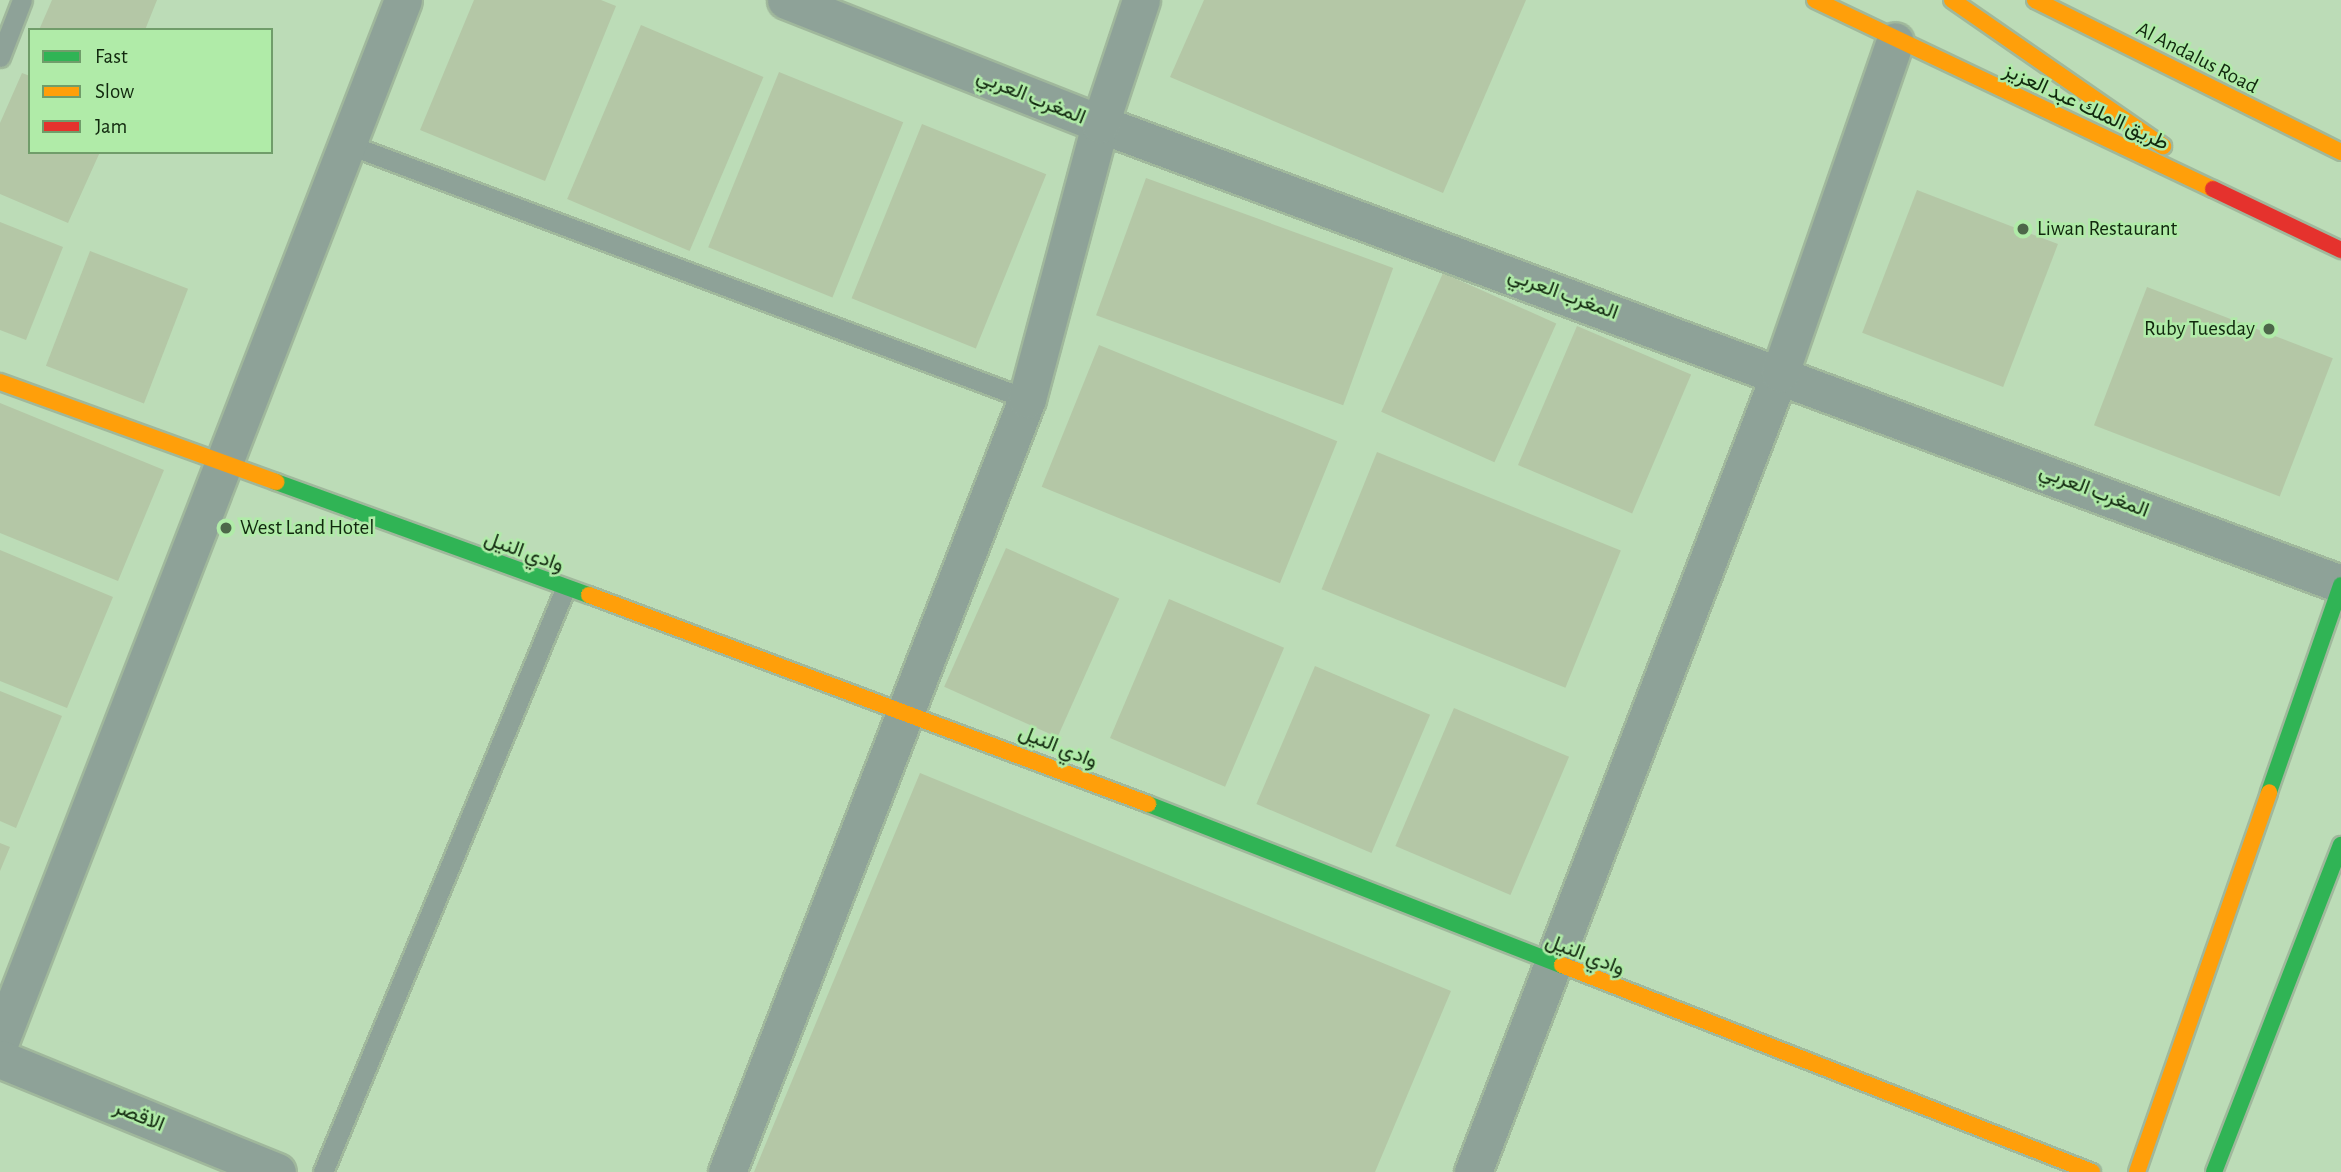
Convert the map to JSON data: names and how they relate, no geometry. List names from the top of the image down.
{
  "streets": {
    "street": [
      "Al Andalus Road",
      "المغرب العربي",
      "طريق الملك عبد العزيز",
      "وادي النيل",
      "الاقصر"
    ]
  },
  "places": ["Liwan Restaurant", "Ruby Tuesday", "West Land Hotel"],
  "legend": ["Fast", "Slow", "Jam"]
}
